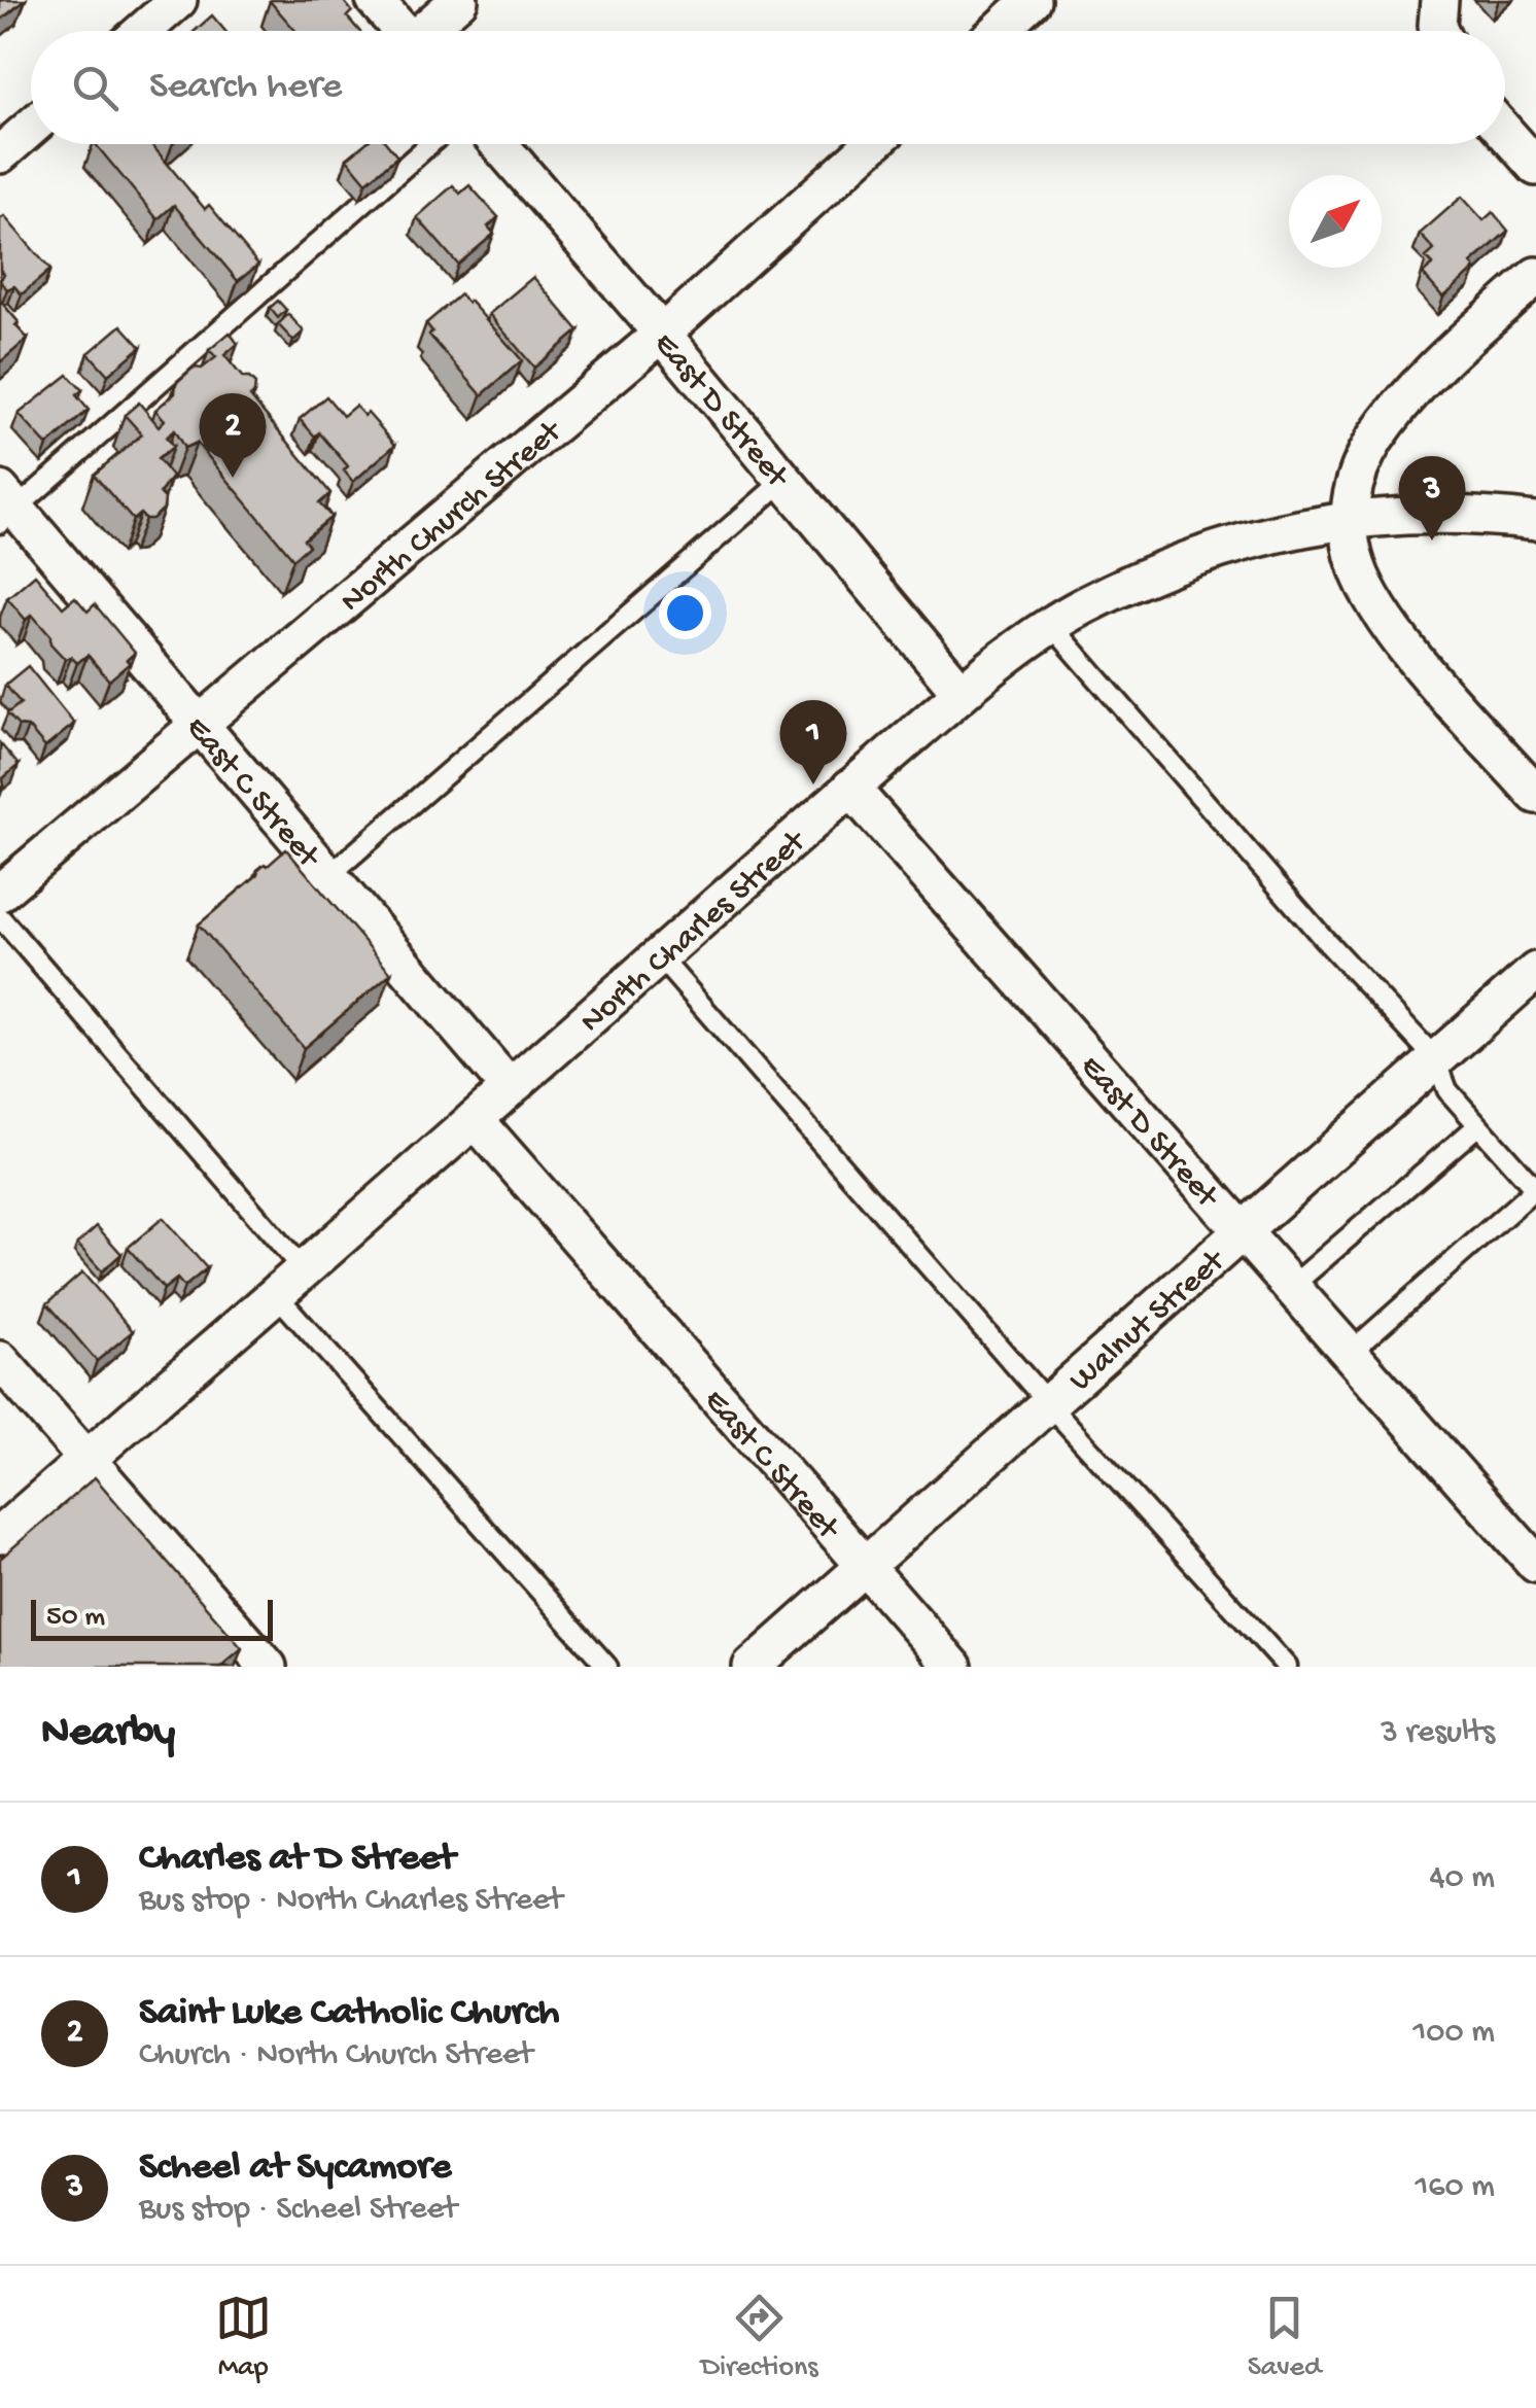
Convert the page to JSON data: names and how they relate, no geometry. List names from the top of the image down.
{
  "streets": {
    "street": [
      "East D Street",
      "North Church Street",
      "East C Street",
      "North Charles Street",
      "Walnut Street"
    ]
  },
  "crossings": [
    ["East D Street", "North Church Street"],
    ["East D Street", "North Charles Street"],
    ["East D Street", "Walnut Street"],
    ["North Church Street", "East C Street"],
    ["East C Street", "North Charles Street"],
    ["East C Street", "Walnut Street"]
  ],
  "scale_bar": "50 m",
  "north": "top right",
  "page": {
    "search": "Search here",
    "pins": ["2", "3", "1"],
    "scale": "50 m",
    "heading": ["Nearby", "3 results"],
    "list": [
      {
        "mark": "1",
        "name": "Charles at D Street",
        "note": "Bus stop · North Charles Street",
        "value": "40 m"
      },
      {
        "mark": "2",
        "name": "Saint Luke Catholic Church",
        "note": "Church · North Church Street",
        "value": "100 m"
      },
      {
        "mark": "3",
        "name": "Scheel at Sycamore",
        "note": "Bus stop · Scheel Street",
        "value": "160 m"
      }
    ],
    "nav": ["Map", "Directions", "Saved"]
  }
}
